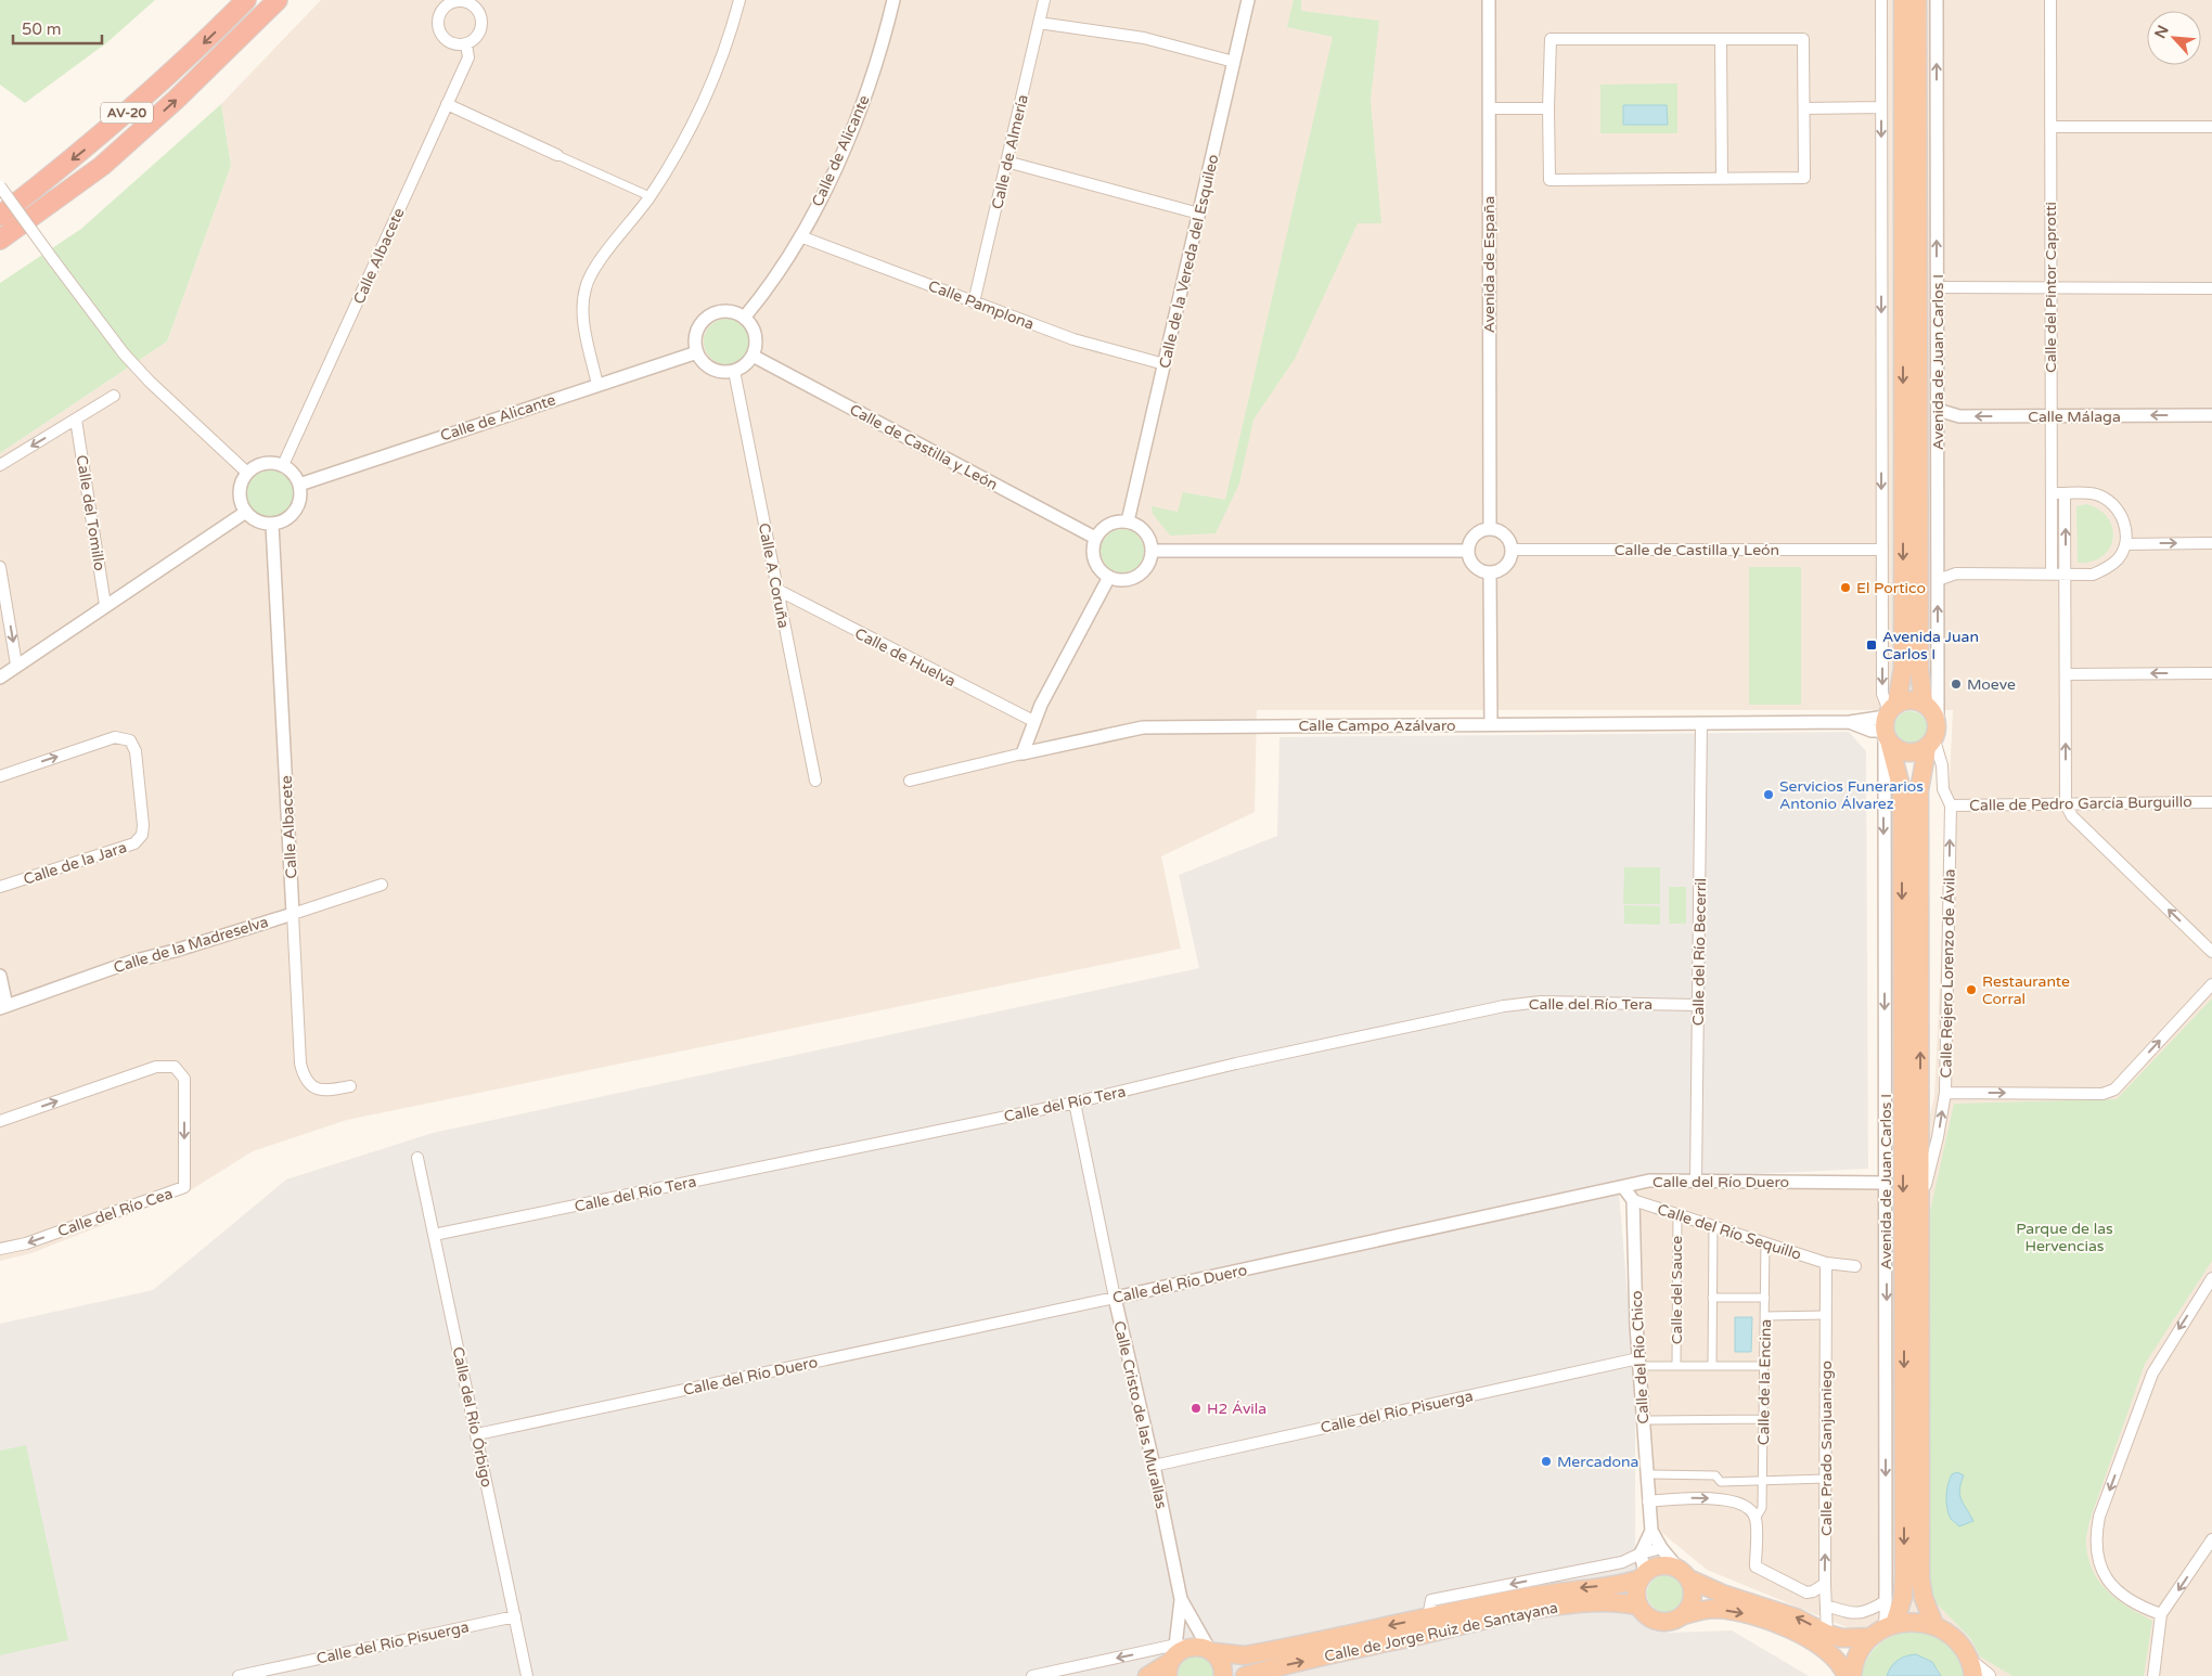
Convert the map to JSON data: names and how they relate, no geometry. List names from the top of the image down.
{
  "streets": {
    "highway": ["AV-20", "Avenida de Juan Carlos I", "Calle de Jorge Ruiz de Santayana"],
    "street": [
      "Calle de Alicante",
      "Calle de Almería",
      "Calle Albacete",
      "Calle de la Vereda del Esquileo",
      "Avenida de España",
      "Calle del Pintor Caprotti",
      "Calle Pamplona",
      "Calle Málaga",
      "Calle de Castilla y León",
      "Calle del Tomillo",
      "Calle A Coruña",
      "Calle de Huelva",
      "Calle Campo Azálvaro",
      "Calle de Pedro García Burguillo",
      "Calle de la Jara",
      "Calle de la Madreselva",
      "Calle del Río Becerril",
      "Calle Rejero Lorenzo de Ávila",
      "Calle del Río Tera",
      "Calle del Río Duero",
      "Calle del Río Cea",
      "Calle del Río Sequillo",
      "Calle del Sauce",
      "Calle del Río Chico",
      "Calle de la Encina",
      "Calle del Río Pisuerga",
      "Calle Cristo de las Murallas",
      "Calle del Río Órbigo",
      "Calle Prado Sanjuaniego"
    ]
  },
  "crossings": [
    ["Calle de Alicante", "Calle Albacete"],
    ["Calle de Alicante", "Calle Pamplona"],
    ["Calle de Alicante", "Calle de Castilla y León"],
    ["Calle de Alicante", "Calle A Coruña"],
    ["Calle de Almería", "Calle Pamplona"],
    ["Calle Albacete", "Calle de la Madreselva"],
    ["Calle de la Vereda del Esquileo", "Calle Pamplona"],
    ["Calle de la Vereda del Esquileo", "Calle de Castilla y León"],
    ["Avenida de España", "Calle de Castilla y León"],
    ["Calle del Pintor Caprotti", "Calle Málaga"],
    ["Avenida de Juan Carlos I", "Calle Málaga"],
    ["Avenida de Juan Carlos I", "Calle de Castilla y León"],
    ["Avenida de Juan Carlos I", "Calle Campo Azálvaro"],
    ["Avenida de Juan Carlos I", "Calle Rejero Lorenzo de Ávila"],
    ["Avenida de Juan Carlos I", "Calle del Río Duero"],
    ["Avenida de Juan Carlos I", "Calle de Jorge Ruiz de Santayana"],
    ["Calle de Castilla y León", "Calle A Coruña"],
    ["Calle A Coruña", "Calle de Huelva"],
    ["Calle Campo Azálvaro", "Calle del Río Becerril"],
    ["Calle Campo Azálvaro", "Calle Rejero Lorenzo de Ávila"],
    ["Calle de Pedro García Burguillo", "Calle Rejero Lorenzo de Ávila"],
    ["Calle del Río Becerril", "Calle del Río Tera"],
    ["Calle del Río Becerril", "Calle del Río Duero"],
    ["Calle del Río Tera", "Calle Cristo de las Murallas"],
    ["Calle del Río Tera", "Calle del Río Órbigo"],
    ["Calle del Río Duero", "Calle Cristo de las Murallas"],
    ["Calle del Río Duero", "Calle del Río Órbigo"],
    ["Calle del Río Sequillo", "Calle del Sauce"],
    ["Calle del Río Sequillo", "Calle del Río Chico"],
    ["Calle del Río Sequillo", "Calle de la Encina"],
    ["Calle del Río Sequillo", "Calle Prado Sanjuaniego"],
    ["Calle del Río Chico", "Calle del Río Pisuerga"],
    ["Calle del Río Chico", "Calle de Jorge Ruiz de Santayana"],
    ["Calle del Río Pisuerga", "Calle Cristo de las Murallas"],
    ["Calle del Río Pisuerga", "Calle del Río Órbigo"],
    ["Calle Cristo de las Murallas", "Calle de Jorge Ruiz de Santayana"],
    ["Calle Prado Sanjuaniego", "Calle de Jorge Ruiz de Santayana"]
  ],
  "one_way": ["Calle Málaga", "Calle Rejero Lorenzo de Ávila"],
  "parks": ["Parque de las Hervencias"],
  "places": {
    "other": [
      "El Portico",
      "Moeve",
      "Servicios Funerarios Antonio Álvarez",
      "Restaurante Corral",
      "H2 Ávila",
      "Mercadona"
    ],
    "transit": ["Avenida Juan Carlos I"]
  },
  "scale_bar": "50 m",
  "north": "top left"
}
